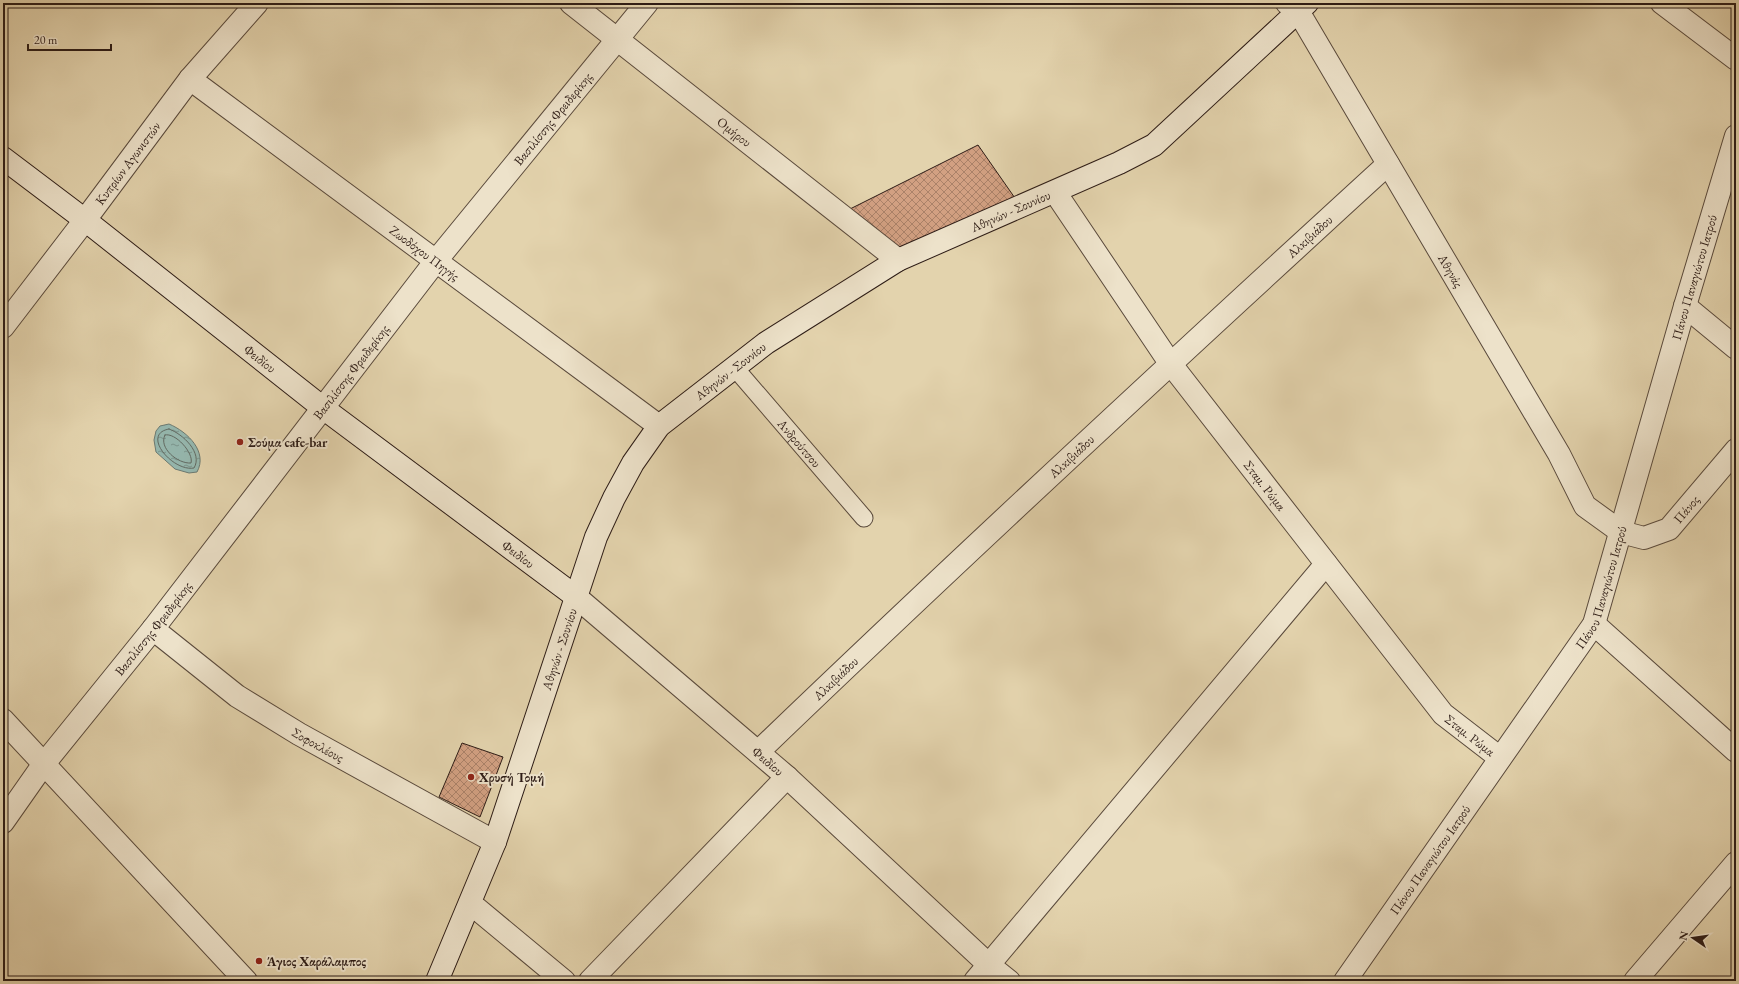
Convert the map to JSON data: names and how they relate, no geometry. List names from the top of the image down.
{
  "streets": {
    "street": [
      "Βασιλίσσης Φρειδερίκης",
      "Ομήρου",
      "Κυπρίων Αγωνιστών",
      "Αθηνών - Σουνίου",
      "Αλκιβιάδου",
      "Ζωοδόχου Πηγής",
      "Αθηνάς",
      "Πάνου Παναγιώτου Ιατρού",
      "Φειδίου",
      "Σταμ. Ρώμα",
      "Πάνος",
      "Σοφοκλέους"
    ],
    "lane": ["Ανδρούτσου"]
  },
  "crossings": [
    ["Βασιλίσσης Φρειδερίκης", "Ομήρου"],
    ["Βασιλίσσης Φρειδερίκης", "Ζωοδόχου Πηγής"],
    ["Βασιλίσσης Φρειδερίκης", "Φειδίου"],
    ["Βασιλίσσης Φρειδερίκης", "Σοφοκλέους"],
    ["Ομήρου", "Αθηνών - Σουνίου"],
    ["Κυπρίων Αγωνιστών", "Ζωοδόχου Πηγής"],
    ["Κυπρίων Αγωνιστών", "Φειδίου"],
    ["Αθηνών - Σουνίου", "Ζωοδόχου Πηγής"],
    ["Αθηνών - Σουνίου", "Αθηνάς"],
    ["Αθηνών - Σουνίου", "Φειδίου"],
    ["Αθηνών - Σουνίου", "Ανδρούτσου"],
    ["Αθηνών - Σουνίου", "Σταμ. Ρώμα"],
    ["Αθηνών - Σουνίου", "Σοφοκλέους"],
    ["Αλκιβιάδου", "Αθηνάς"],
    ["Αλκιβιάδου", "Φειδίου"],
    ["Αλκιβιάδου", "Σταμ. Ρώμα"],
    ["Αθηνάς", "Πάνου Παναγιώτου Ιατρού"],
    ["Αθηνάς", "Πάνος"],
    ["Πάνου Παναγιώτου Ιατρού", "Σταμ. Ρώμα"],
    ["Πάνου Παναγιώτου Ιατρού", "Πάνος"]
  ],
  "places": ["Σούμα cafe-bar", "Χρυσή Τομή", "Άγιος Χαράλαμπος"],
  "scale_bar": "20 m",
  "north": "left"
}
